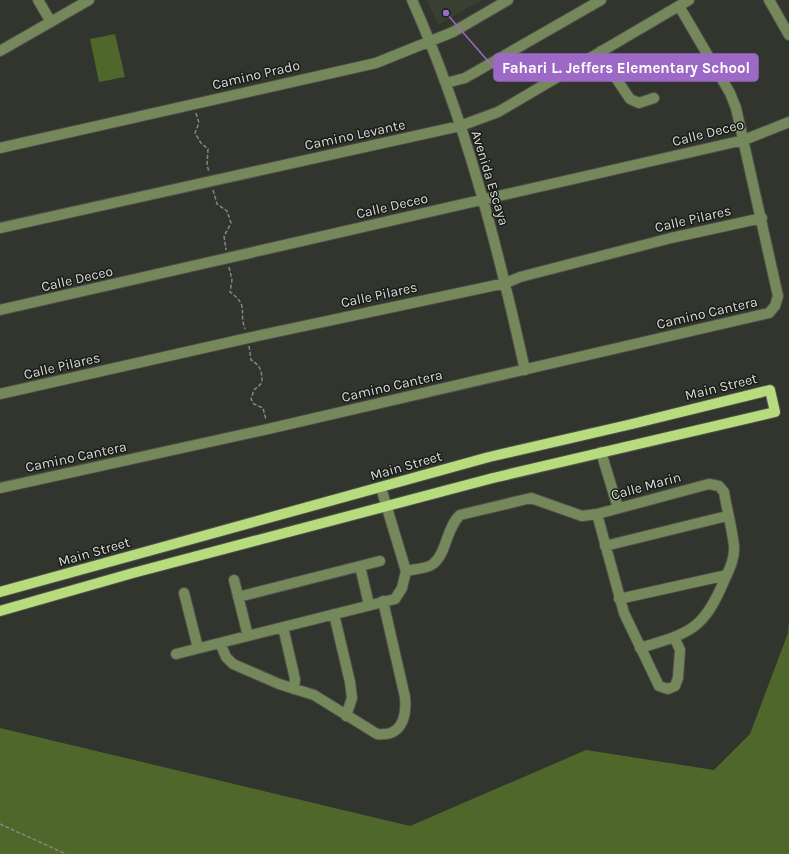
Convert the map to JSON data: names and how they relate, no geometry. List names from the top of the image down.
{
  "streets": {
    "main road": ["Main Street"],
    "street": [
      "Camino Prado",
      "Calle Deceo",
      "Camino Levante",
      "Avenida Escaya",
      "Calle Pilares",
      "Camino Cantera",
      "Calle Marin"
    ]
  },
  "crossings": [
    ["Camino Prado", "Avenida Escaya"],
    ["Calle Deceo", "Avenida Escaya"],
    ["Camino Levante", "Avenida Escaya"],
    ["Avenida Escaya", "Calle Pilares"],
    ["Avenida Escaya", "Camino Cantera"],
    ["Calle Pilares", "Camino Cantera"]
  ],
  "places": ["Fahari L. Jeffers Elementary School"]
}
